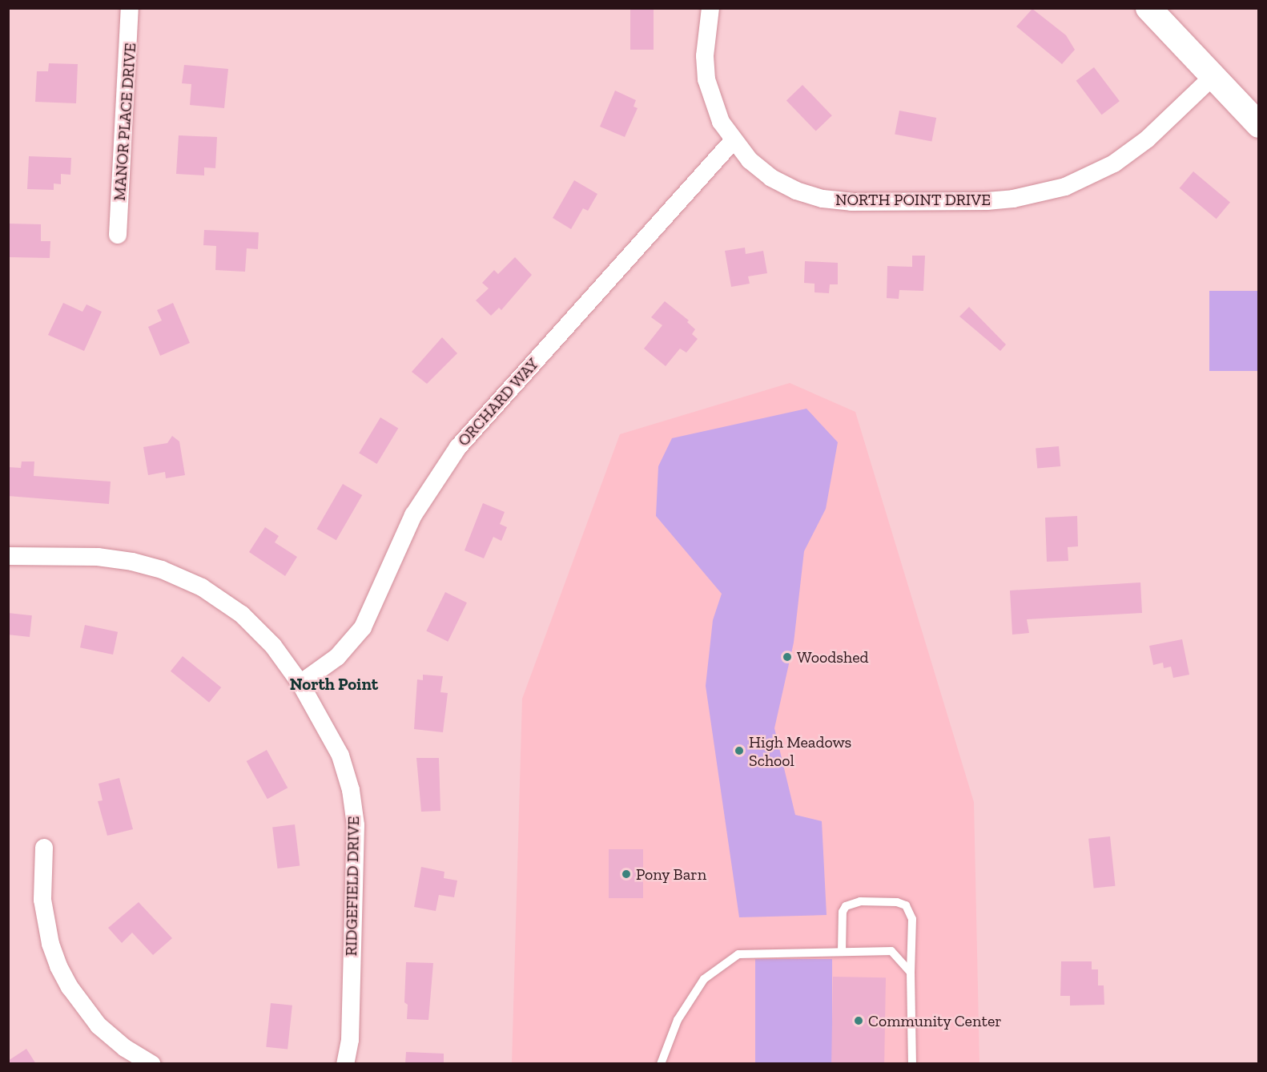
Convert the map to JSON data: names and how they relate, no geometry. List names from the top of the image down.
{
  "streets": {
    "street": [
      "MANOR PLACE DRIVE",
      "NORTH POINT DRIVE",
      "ORCHARD WAY",
      "RIDGEFIELD DRIVE"
    ]
  },
  "crossings": [
    ["NORTH POINT DRIVE", "ORCHARD WAY"],
    ["ORCHARD WAY", "RIDGEFIELD DRIVE"]
  ],
  "districts": ["North Point"],
  "places": [
    "Woodshed",
    "High Meadows School",
    "Pony Barn",
    "Community Center"
  ]
}
